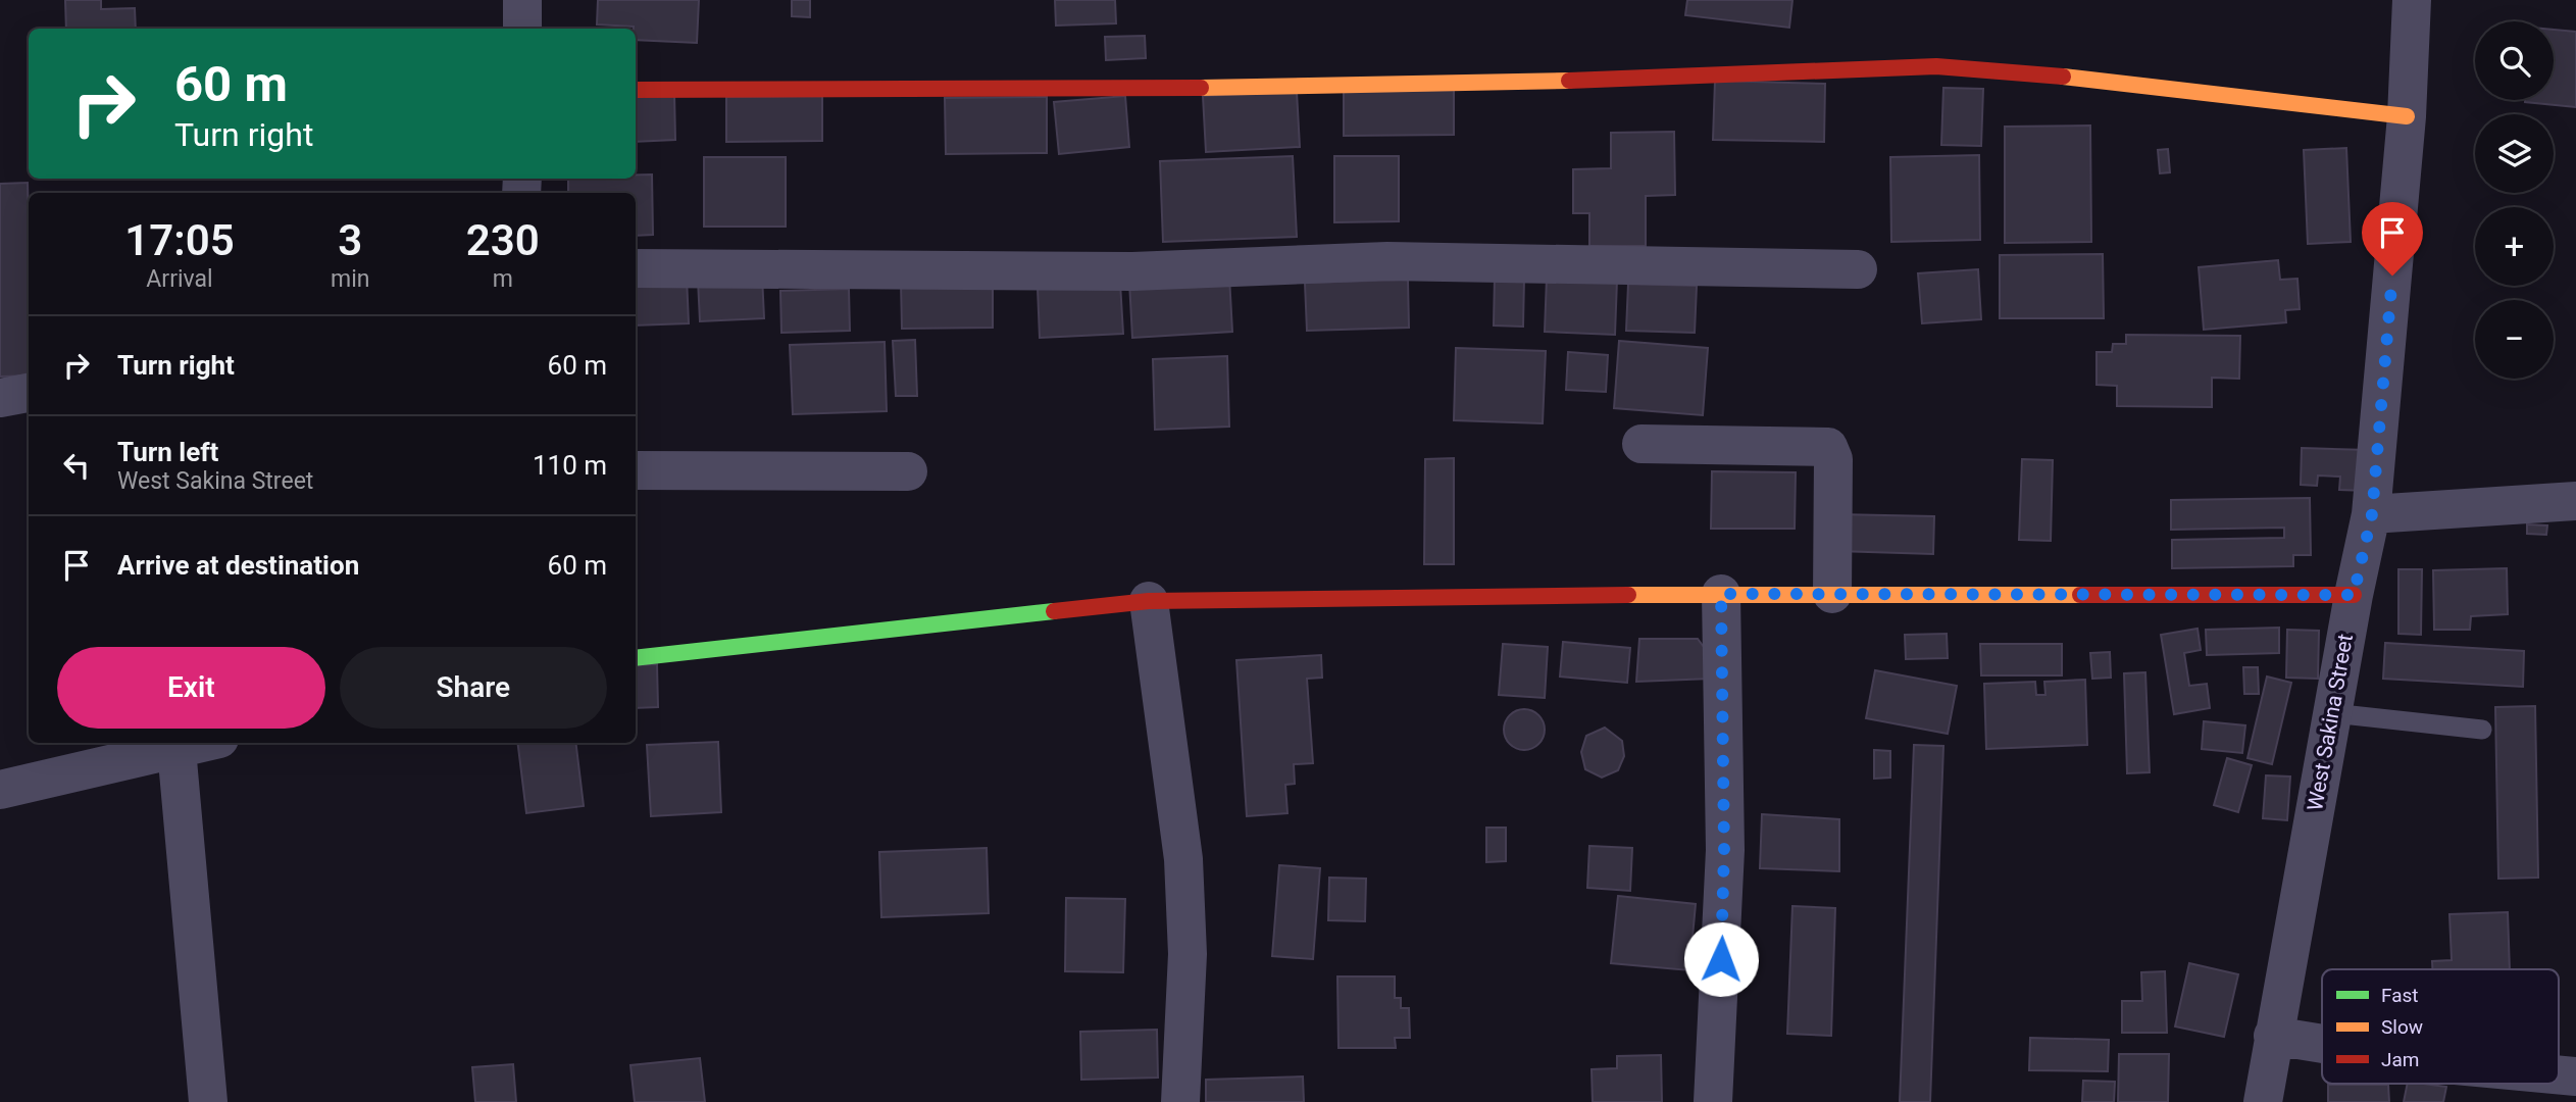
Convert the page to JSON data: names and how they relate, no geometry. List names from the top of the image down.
{
  "streets": {
    "street": ["West Sakina Street"]
  },
  "legend": ["Fast", "Slow", "Jam"],
  "page": {
    "map_buttons": ["+", "−"],
    "turn": ["60 m", "Turn right"],
    "eta": [
      "17:05",
      "Arrival",
      "3",
      "min",
      "230",
      "m"
    ],
    "list": [
      {
        "name": "Turn right",
        "value": "60 m"
      },
      {
        "name": "Turn left",
        "note": "West Sakina Street",
        "value": "110 m"
      },
      {
        "name": "Arrive at destination",
        "value": "60 m"
      }
    ],
    "buttons": ["Exit", "Share"]
  }
}
